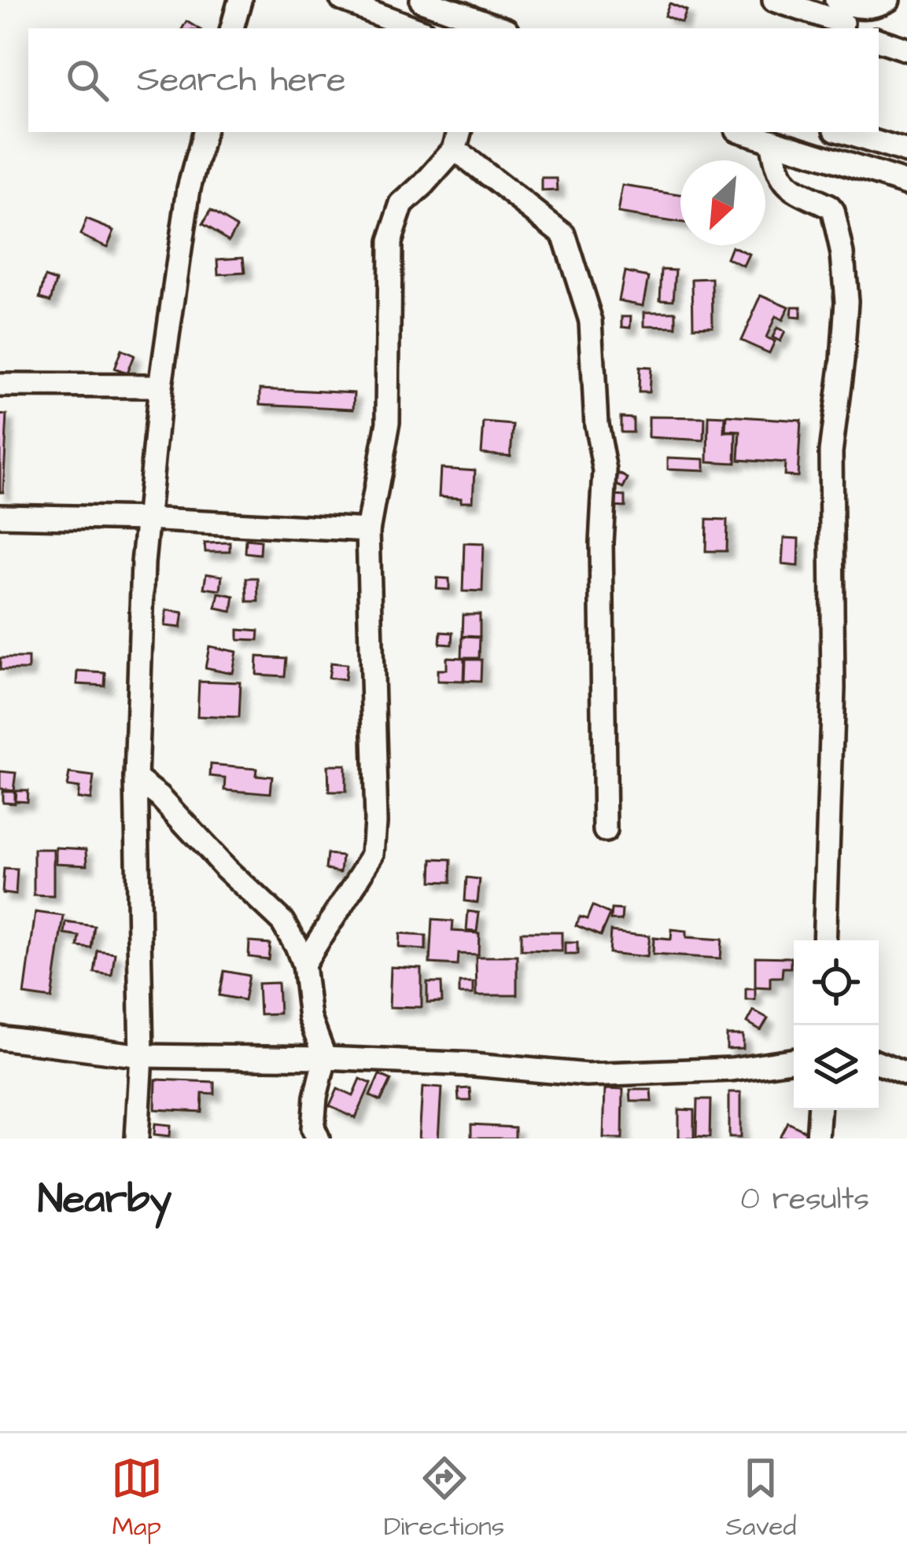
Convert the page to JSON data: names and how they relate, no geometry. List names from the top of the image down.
{
  "north": "bottom left",
  "page": {
    "search": "Search here",
    "heading": ["Nearby", "0 results"],
    "nav": ["Map", "Directions", "Saved"]
  }
}
